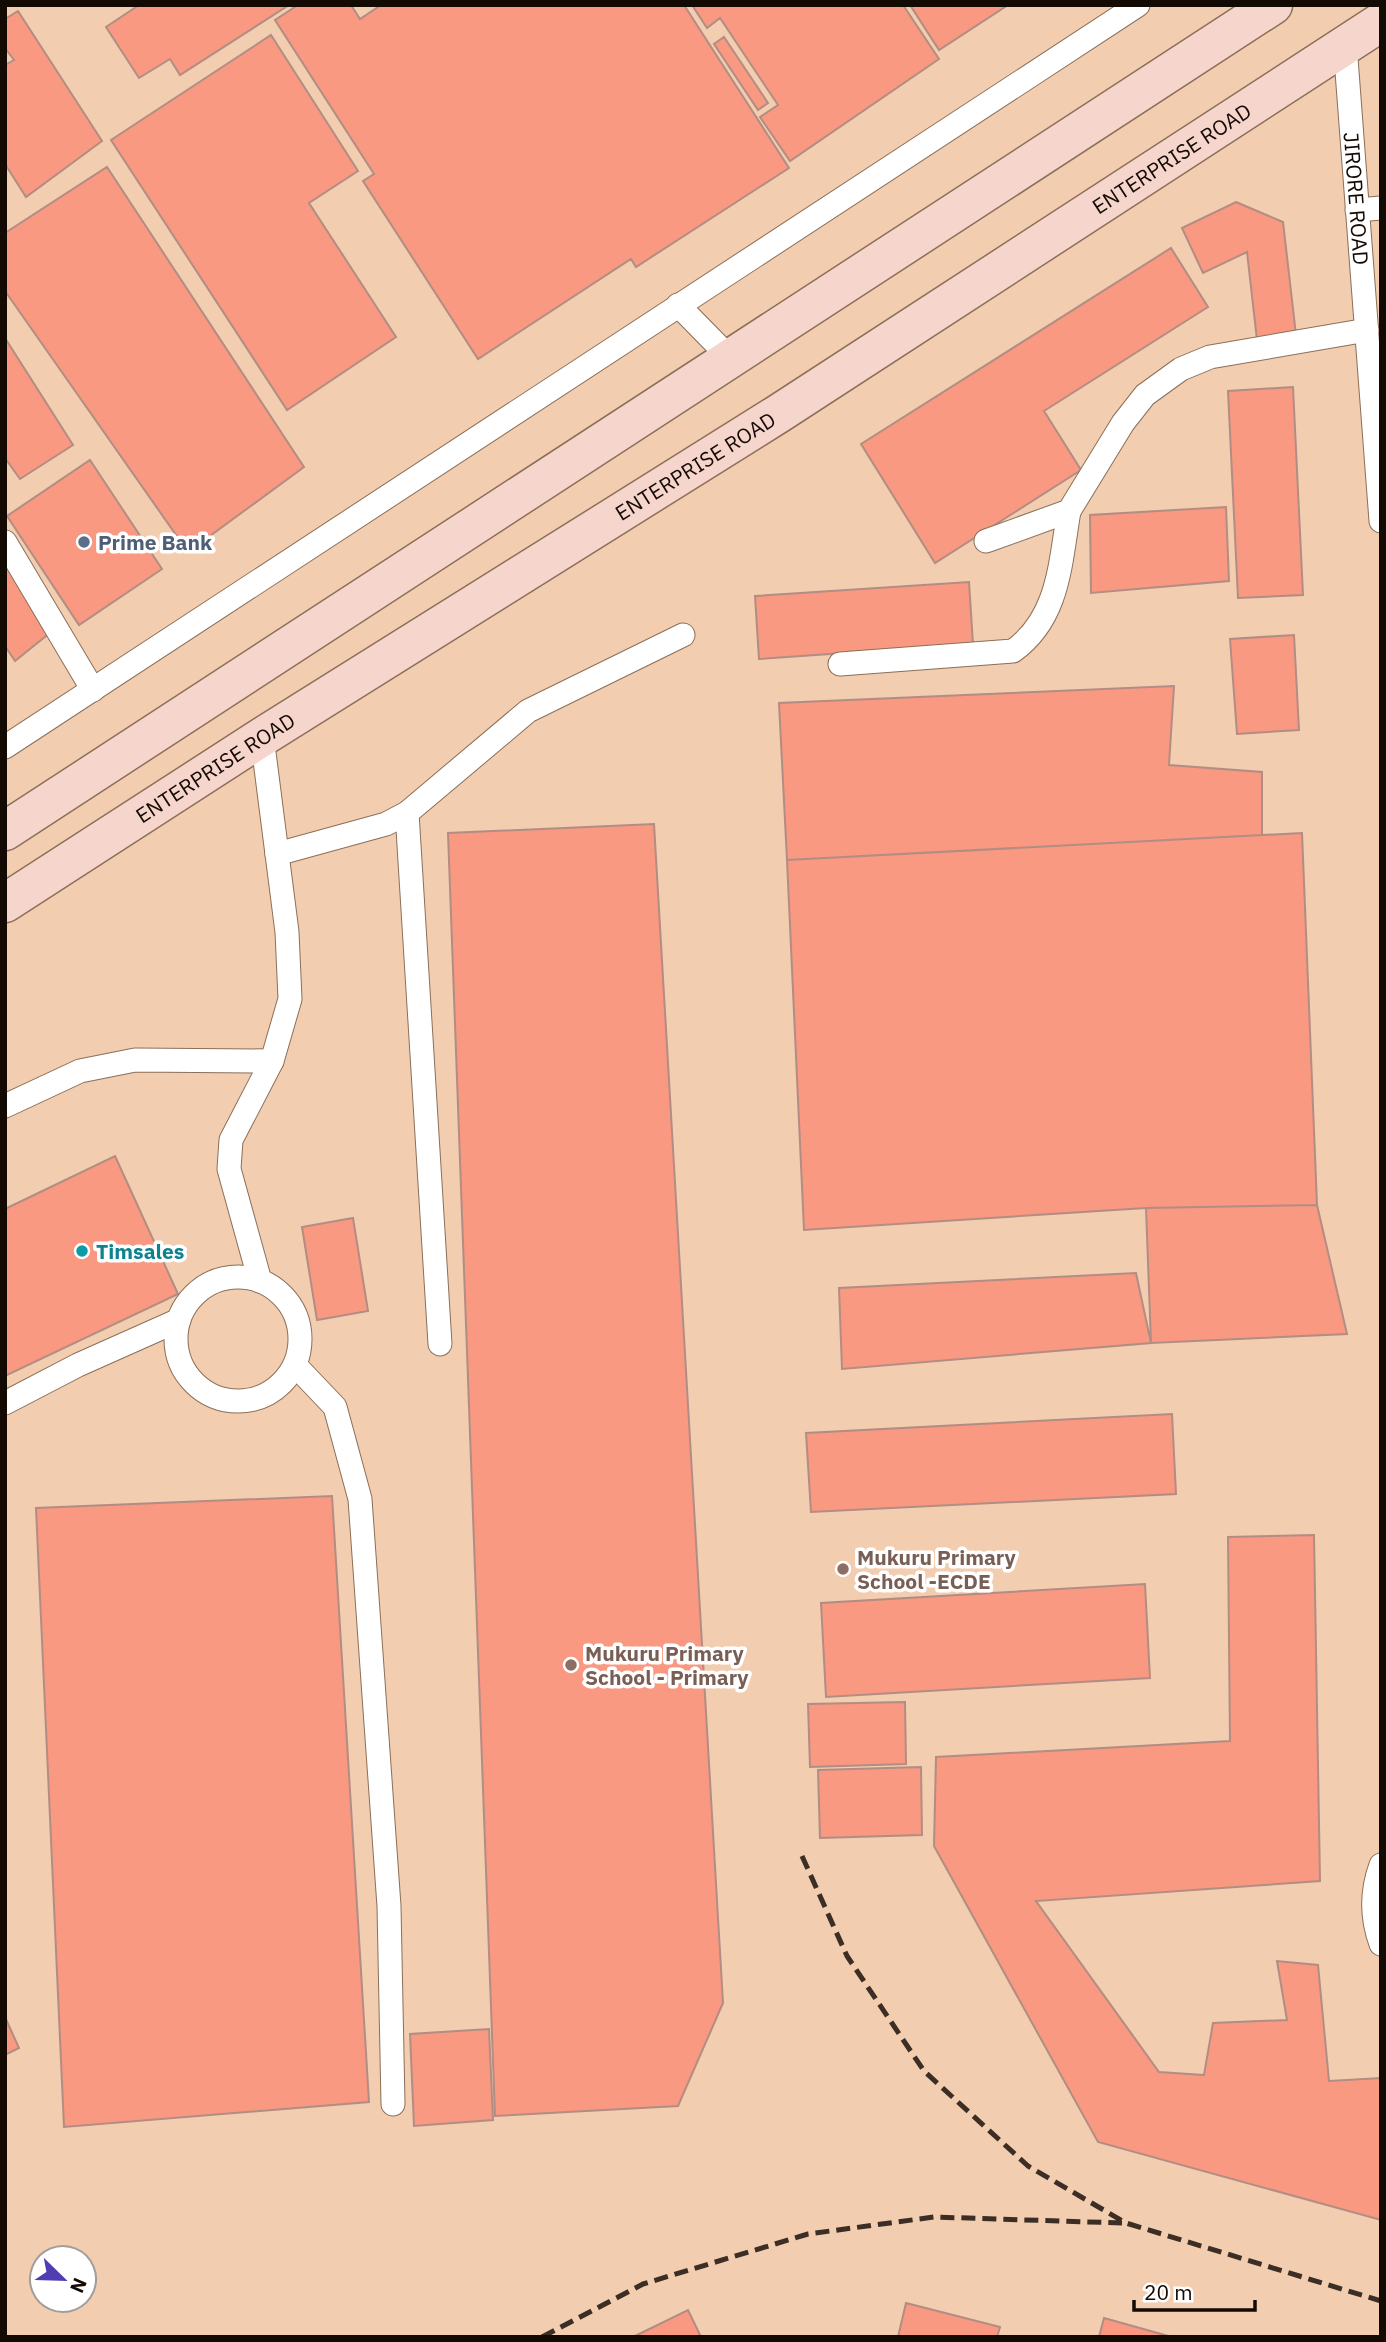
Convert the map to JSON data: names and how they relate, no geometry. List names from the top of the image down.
{
  "streets": {
    "main road": ["ENTERPRISE ROAD"],
    "lane": ["JIRORE ROAD"]
  },
  "crossings": [
    ["ENTERPRISE ROAD", "JIRORE ROAD"]
  ],
  "places": [
    "Prime Bank",
    "Timsales",
    "Mukuru Primary School -ECDE",
    "Mukuru Primary School - Primary"
  ],
  "scale_bar": "20 m",
  "north": "bottom right"
}
